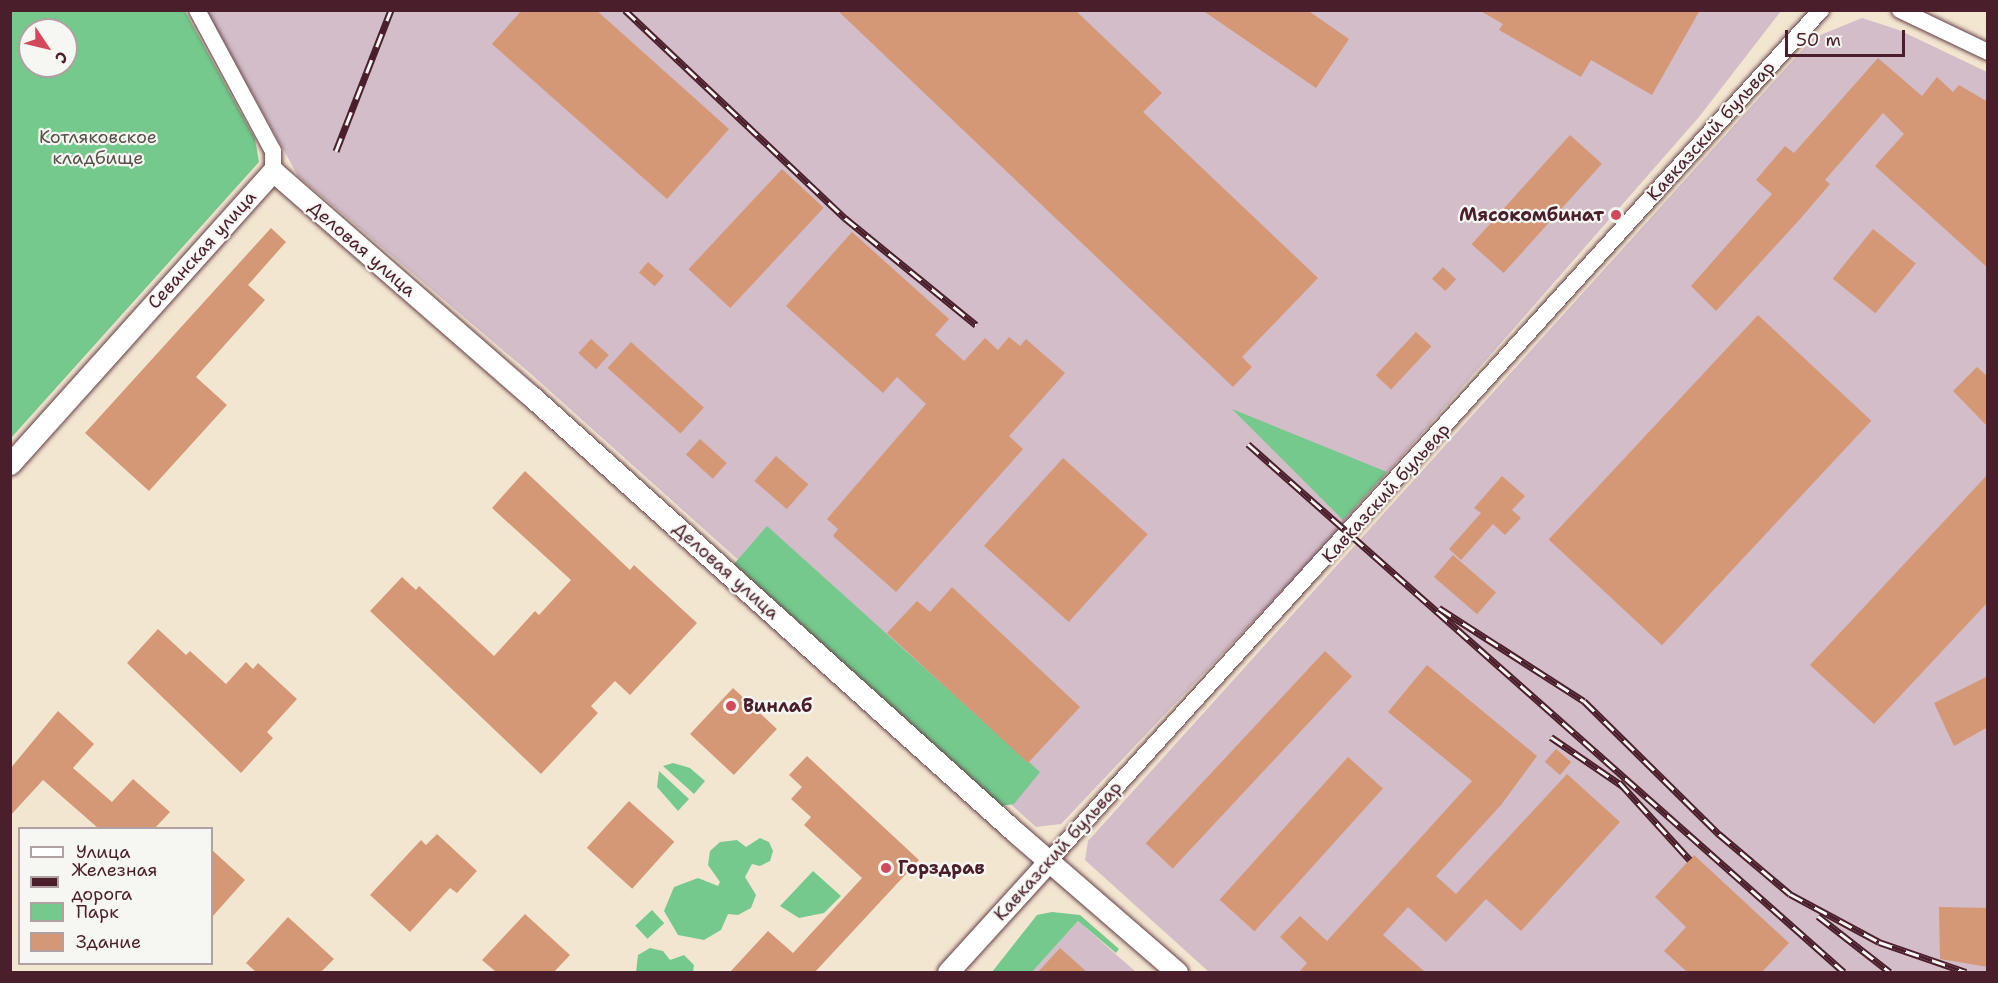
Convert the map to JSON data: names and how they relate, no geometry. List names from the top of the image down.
{
  "streets": {
    "street": ["Кавказский бульвар", "Деловая улица", "Севанская улица"]
  },
  "crossings": [
    ["Кавказский бульвар", "Деловая улица"],
    ["Деловая улица", "Севанская улица"]
  ],
  "parks": ["Котляковское кладбище"],
  "places": ["Мясокомбинат", "Винлаб", "Горздрав"],
  "legend": [
    "Улица",
    "Железная дорога",
    "Парк",
    "Здание"
  ],
  "scale_bar": "50 m",
  "north": "bottom right"
}
